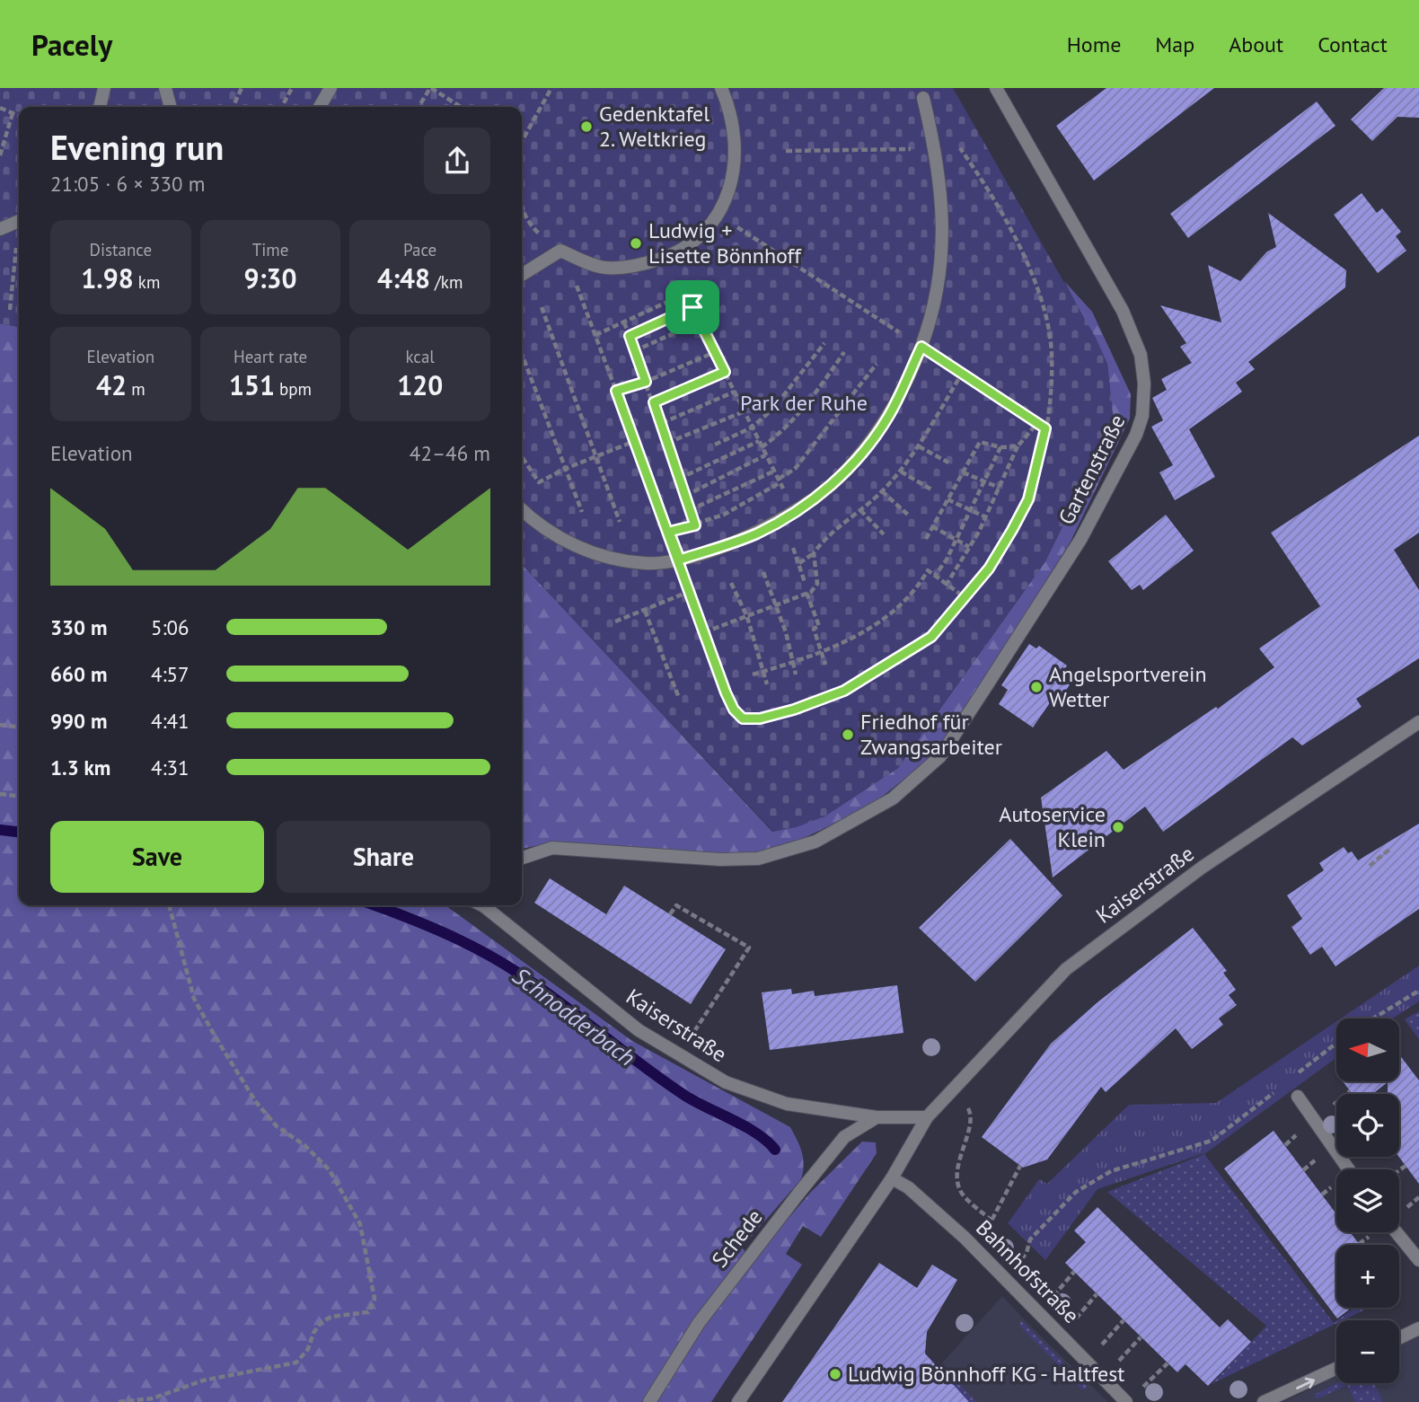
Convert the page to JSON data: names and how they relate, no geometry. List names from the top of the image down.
{
  "streets": {
    "street": [
      "Gartenstraße",
      "Kaiserstraße",
      "Schede",
      "Bahnhofstraße"
    ]
  },
  "crossings": [
    ["Kaiserstraße", "Schede"],
    ["Kaiserstraße", "Bahnhofstraße"]
  ],
  "water": ["Schnodderbach"],
  "parks": ["Park der Ruhe"],
  "places": [
    "Gedenktafel 2. Weltkrieg",
    "Ludwig + Lisette Bönnhoff",
    "Angelsportverein Wetter",
    "Friedhof für Zwangsarbeiter",
    "Autoservice Klein",
    "Ludwig Bönnhoff KG - Haltfest"
  ],
  "north": "left",
  "page": {
    "header": "Pacely",
    "nav": [
      "Home",
      "Map",
      "About",
      "Contact"
    ],
    "heading": ["Evening run", "21:05 · 6 × 330 m"],
    "stats": [
      ["Distance", "1.98 km"],
      ["Time", "9:30"],
      ["Pace", "4:48 /km"],
      ["Elevation", "42 m"],
      ["Heart rate", "151 bpm"],
      ["kcal", "120"]
    ],
    "chart": ["Elevation", "42–46 m"],
    "list": [
      {
        "name": "330 m",
        "note": "5:06"
      },
      {
        "name": "660 m",
        "note": "4:57"
      },
      {
        "name": "990 m",
        "note": "4:41"
      },
      {
        "name": "1.3 km",
        "note": "4:31"
      }
    ],
    "buttons": ["Save", "Share"],
    "map_buttons": ["+", "−"]
  }
}
